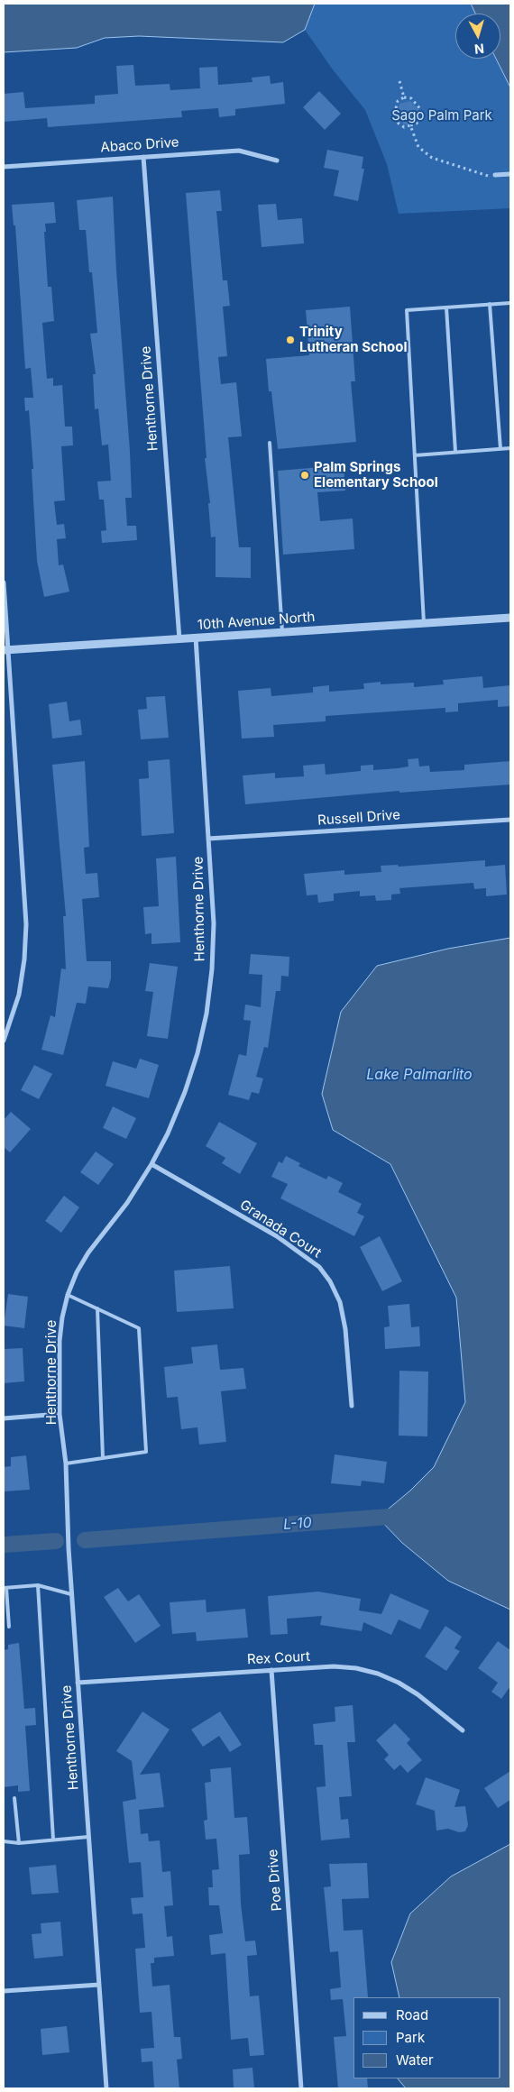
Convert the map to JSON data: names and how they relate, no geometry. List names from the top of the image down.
{
  "streets": {
    "street": [
      "Abaco Drive",
      "Henthorne Drive",
      "10th Avenue North",
      "Russell Drive",
      "Granada Court",
      "Rex Court",
      "Poe Drive"
    ]
  },
  "crossings": [
    ["Abaco Drive", "Henthorne Drive"],
    ["Henthorne Drive", "10th Avenue North"],
    ["Henthorne Drive", "Russell Drive"],
    ["Henthorne Drive", "Granada Court"],
    ["Henthorne Drive", "Rex Court"],
    ["Rex Court", "Poe Drive"]
  ],
  "water": ["Lake Palmarlito", "L-10"],
  "parks": ["Sago Palm Park"],
  "places": ["Trinity Lutheran School", "Palm Springs Elementary School"],
  "legend": ["Road", "Park", "Water"],
  "north": "bottom"
}
